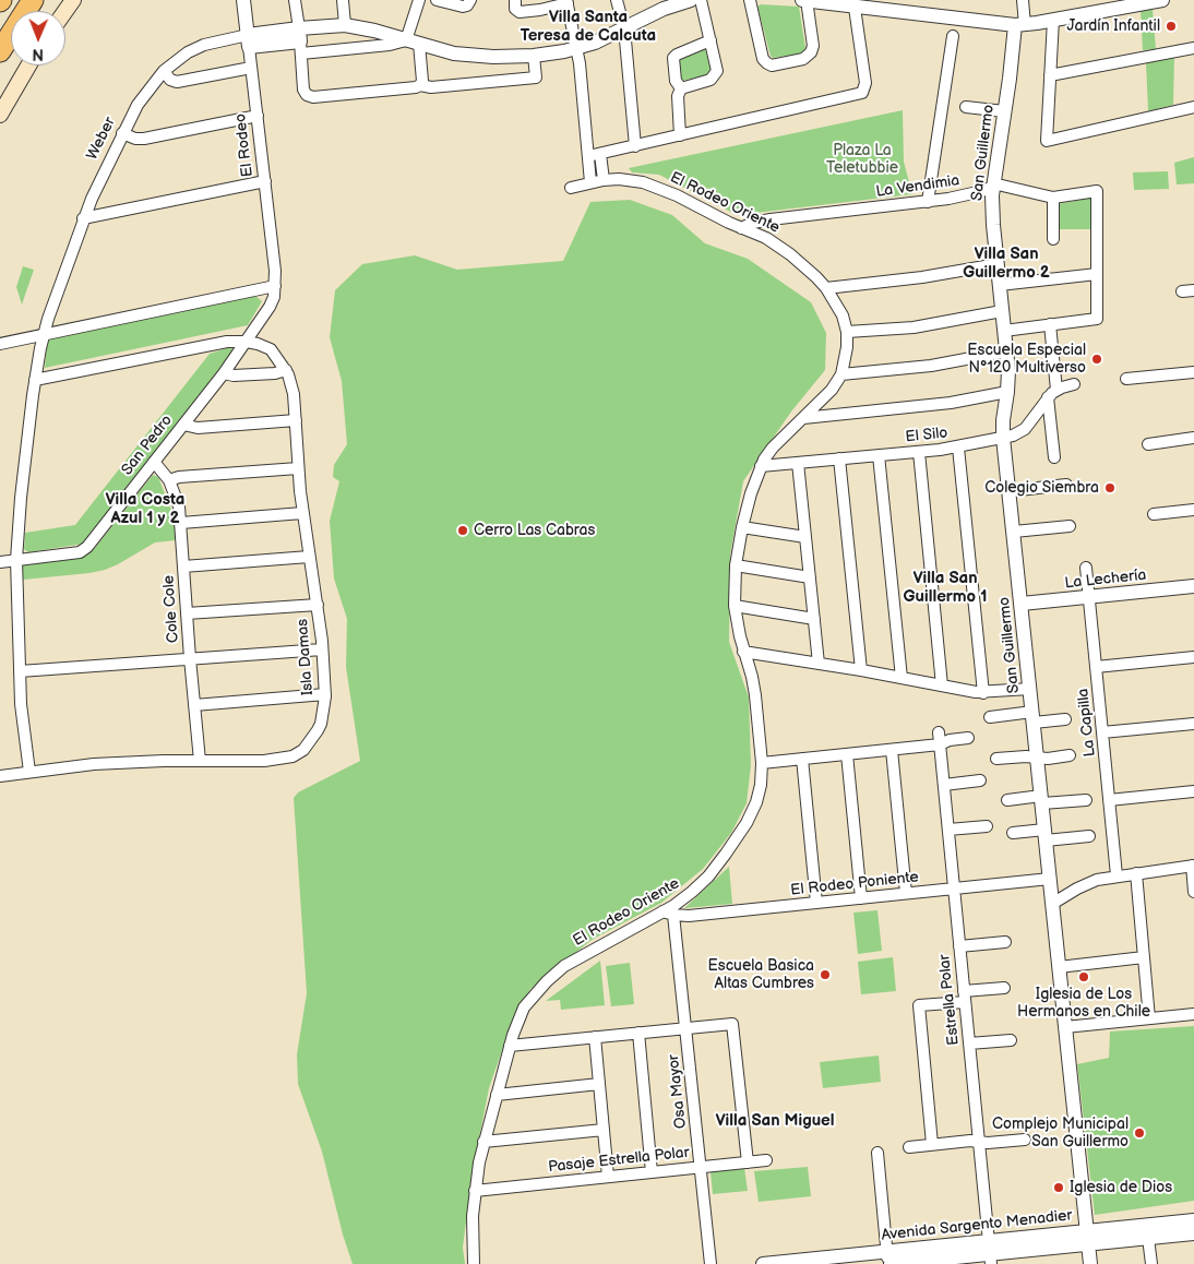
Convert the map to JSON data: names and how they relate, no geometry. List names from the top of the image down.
{
  "streets": {
    "street": [
      "Weber",
      "El Rodeo",
      "San Guillermo",
      "La Vendimia",
      "El Rodeo Oriente",
      "El Silo",
      "San Pedro",
      "La Lechería",
      "Cole Cole",
      "Isla Damas",
      "La Capilla",
      "El Rodeo Poniente",
      "Estrella Polar",
      "Osa Mayor",
      "Pasaje Estrella Polar",
      "Avenida Sargento Menadier"
    ]
  },
  "crossings": [
    ["Weber", "El Rodeo"],
    ["Weber", "San Pedro"],
    ["Weber", "Isla Damas"],
    ["El Rodeo", "San Pedro"],
    ["San Guillermo", "La Vendimia"],
    ["San Guillermo", "El Silo"],
    ["San Guillermo", "La Lechería"],
    ["San Guillermo", "El Rodeo Poniente"],
    ["San Guillermo", "Avenida Sargento Menadier"],
    ["La Vendimia", "El Rodeo Oriente"],
    ["El Rodeo Oriente", "El Silo"],
    ["El Rodeo Oriente", "El Rodeo Poniente"],
    ["El Rodeo Oriente", "Osa Mayor"],
    ["El Rodeo Oriente", "Pasaje Estrella Polar"],
    ["San Pedro", "Cole Cole"],
    ["San Pedro", "Isla Damas"],
    ["La Lechería", "La Capilla"],
    ["Cole Cole", "Isla Damas"],
    ["El Rodeo Poniente", "Estrella Polar"],
    ["El Rodeo Poniente", "Osa Mayor"],
    ["Estrella Polar", "Avenida Sargento Menadier"],
    ["Osa Mayor", "Pasaje Estrella Polar"]
  ],
  "districts": [
    "Villa Santa Teresa de Calcuta",
    "Villa San Guillermo 2",
    "Villa Costa Azul 1 y 2",
    "Villa San Guillermo 1",
    "Villa San Miguel"
  ],
  "parks": ["Plaza La Teletubbie"],
  "places": [
    "Jardín Infantil",
    "Escuela Especial N°120 Multiverso",
    "Colegio Siembra",
    "Cerro Las Cabras",
    "Escuela Basica Altas Cumbres",
    "Iglesia de Los Hermanos en Chile",
    "Complejo Municipal San Guillermo",
    "Iglesia de Dios"
  ],
  "north": "bottom"
}
